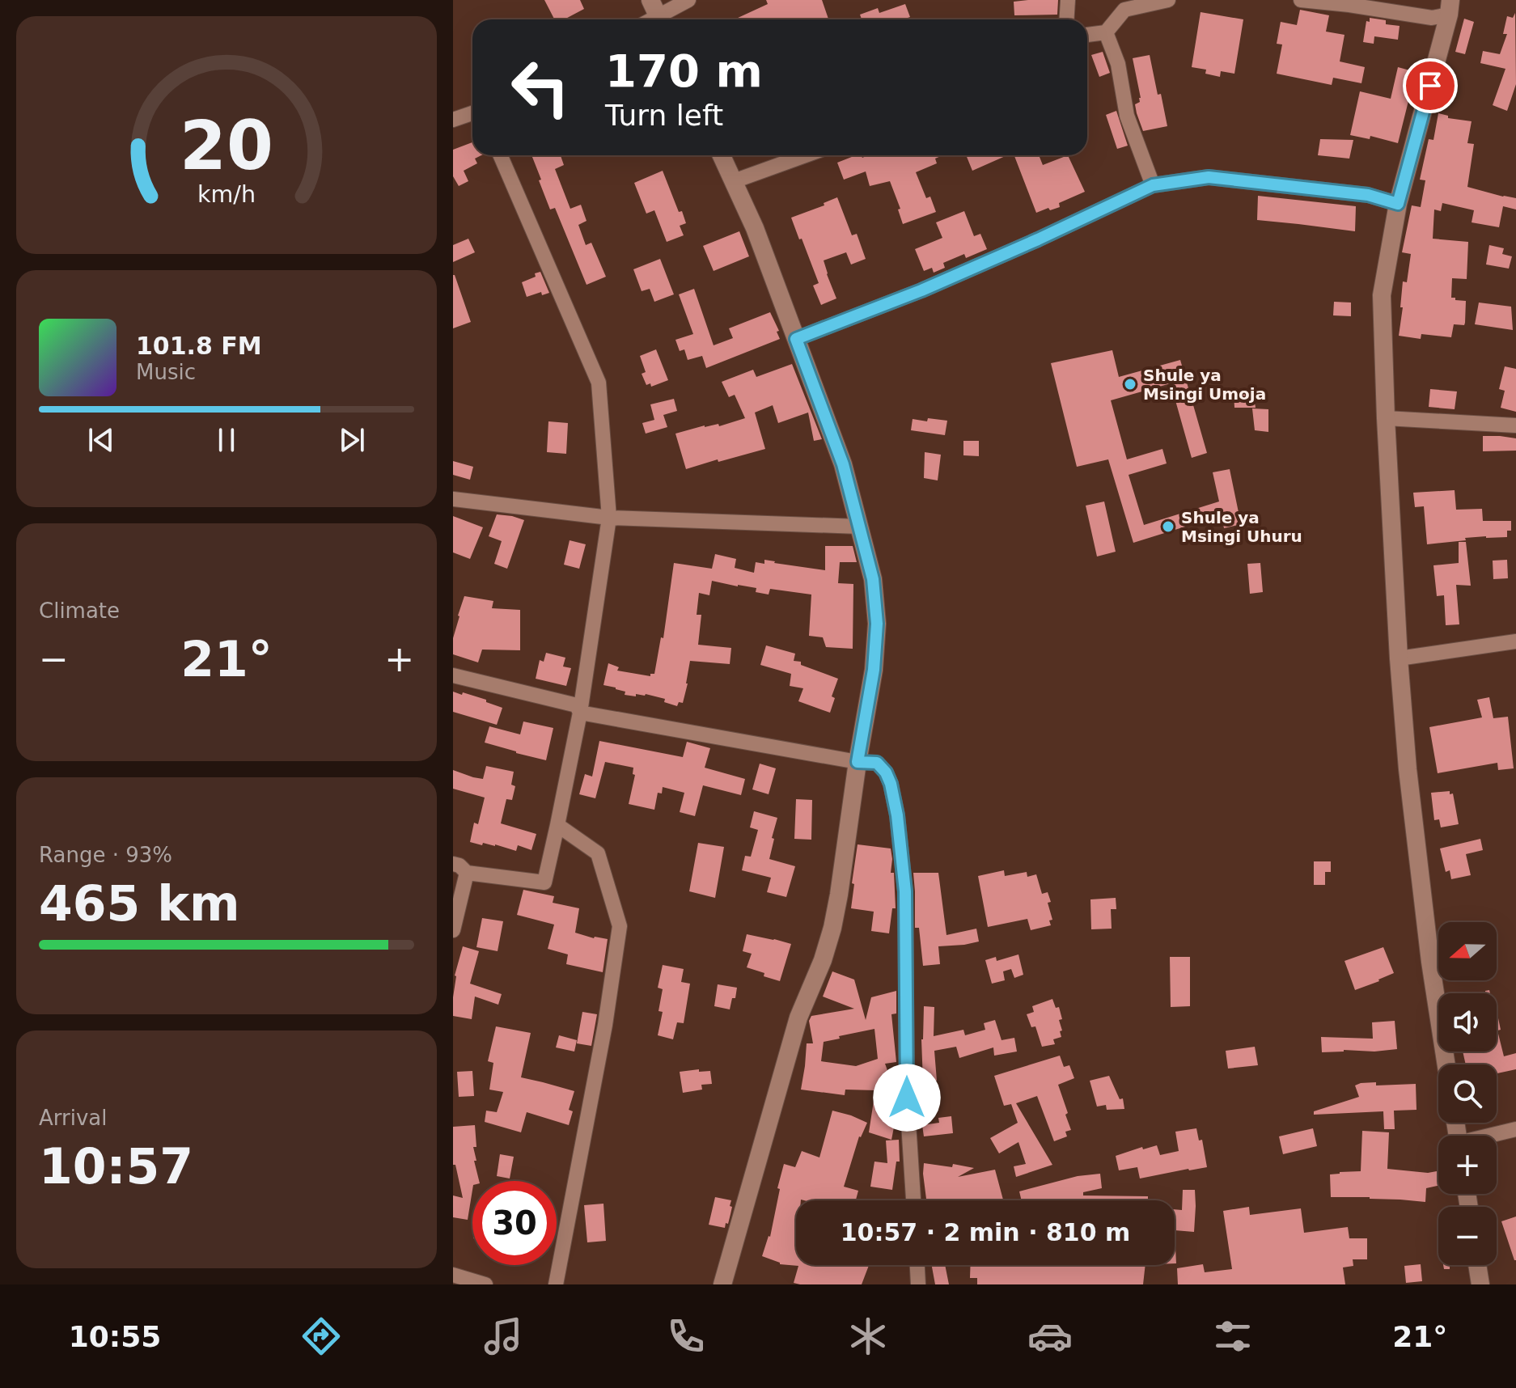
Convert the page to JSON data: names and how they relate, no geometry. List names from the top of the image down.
{
  "places": ["Shule ya Msingi Umoja", "Shule ya Msingi Uhuru"],
  "north": "left",
  "page": {
    "turn": ["170 m", "Turn left"],
    "song": ["101.8 FM", "Music"],
    "tile": [
      "Climate",
      ["Range · 93%", "465 km"],
      ["Arrival", "10:57"]
    ],
    "heat": ["−", "21°", "+"],
    "map_buttons": ["+", "−"],
    "limit": "30",
    "trip": "10:57 · 2 min · 810 m",
    "tabs": ["10:55", "21°"],
    "gauge": ["20", "km/h"]
  }
}
